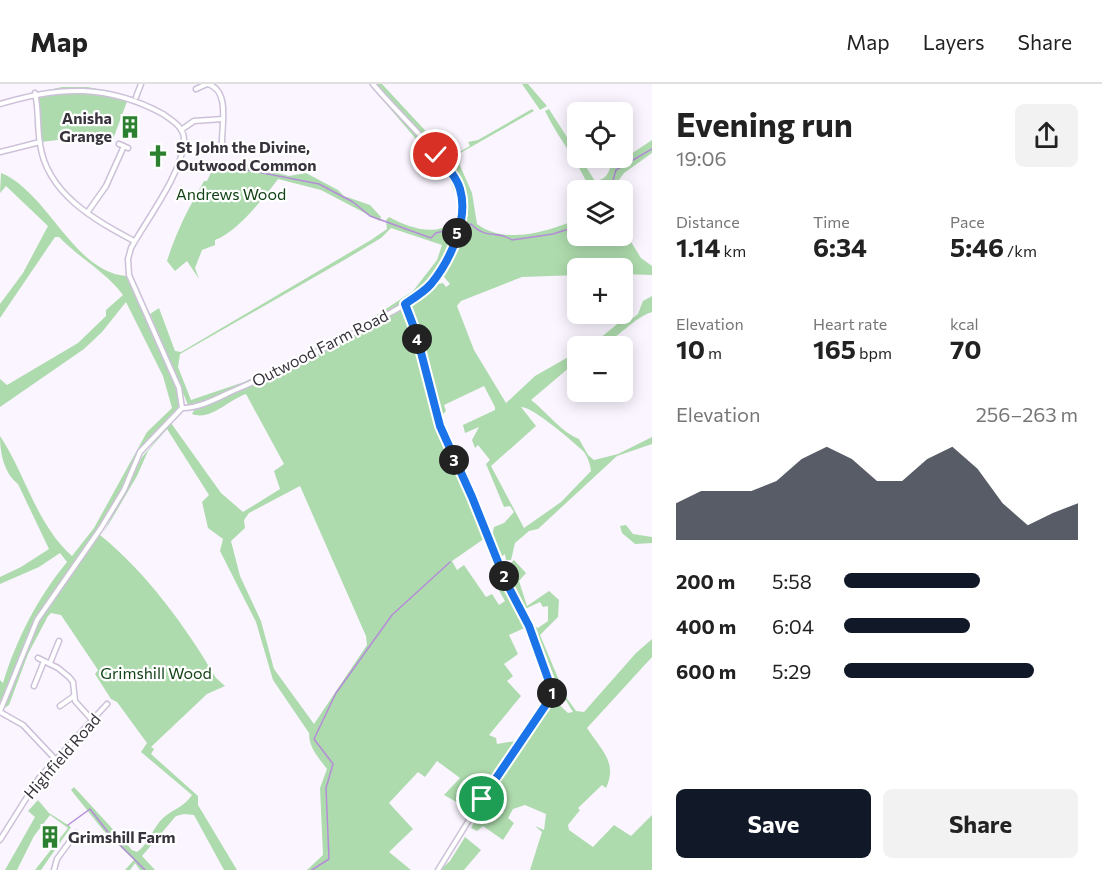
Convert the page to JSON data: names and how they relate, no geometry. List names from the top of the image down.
{
  "streets": {
    "street": ["Outwood Farm Road", "Highfield Road"]
  },
  "parks": ["Andrews Wood", "Grimshill Wood"],
  "places": {
    "building": ["Anisha Grange", "Grimshill Farm"],
    "church": ["St John the Divine, Outwood Common"]
  },
  "page": {
    "header": "Map",
    "nav": ["Map", "Layers", "Share"],
    "heading": ["Evening run", "19:06"],
    "map_buttons": ["+", "−"],
    "stats": [
      ["Distance", "1.14 km"],
      ["Time", "6:34"],
      ["Pace", "5:46 /km"],
      ["Elevation", "10 m"],
      ["Heart rate", "165 bpm"],
      ["kcal", "70"]
    ],
    "pins": [
      "5",
      "4",
      "3",
      "2",
      "1"
    ],
    "chart": ["Elevation", "256–263 m"],
    "list": [
      {
        "name": "200 m",
        "note": "5:58"
      },
      {
        "name": "400 m",
        "note": "6:04"
      },
      {
        "name": "600 m",
        "note": "5:29"
      }
    ],
    "buttons": ["Save", "Share"]
  }
}
